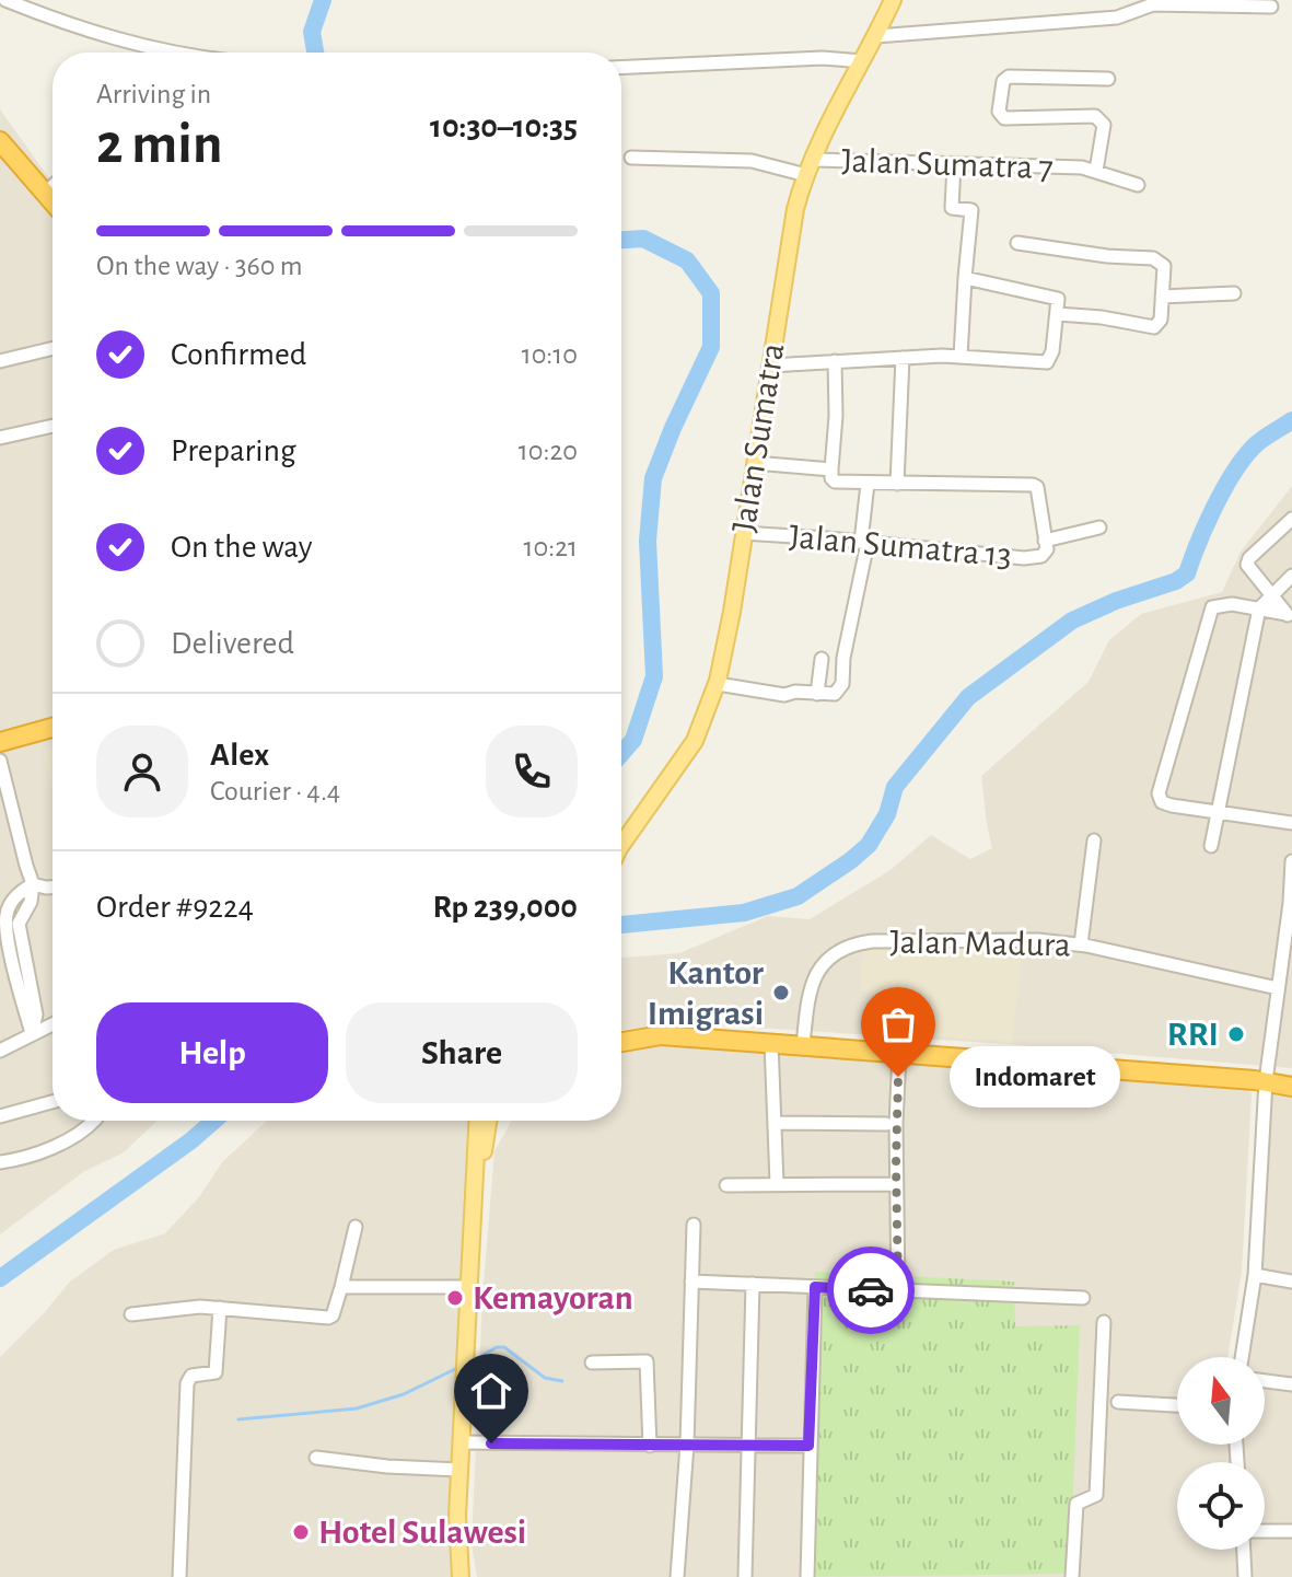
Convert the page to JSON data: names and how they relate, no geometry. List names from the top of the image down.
{
  "streets": {
    "main road": ["Jalan Sumatra"],
    "street": ["Jalan Sumatra 7", "Jalan Sumatra 13", "Jalan Madura"]
  },
  "crossings": [
    ["Jalan Sumatra 7", "Jalan Sumatra"],
    ["Jalan Sumatra", "Jalan Sumatra 13"]
  ],
  "places": [
    "Kantor Imigrasi",
    "RRI",
    "Indomaret",
    "Kemayoran",
    "Hotel Sulawesi"
  ],
  "north": "top",
  "page": {
    "heading": ["2 min", "Arriving in", "10:30–10:35"],
    "panel": [
      "Alex",
      "Courier · 4.4",
      "Order #9224",
      "Rp 239,000"
    ],
    "bar": "On the way · 360 m",
    "list": [
      ["Confirmed", "10:10"],
      ["Preparing", "10:20"],
      ["On the way", "10:21"],
      "Delivered"
    ],
    "buttons": ["Help", "Share"],
    "bubble": "Indomaret"
  }
}
